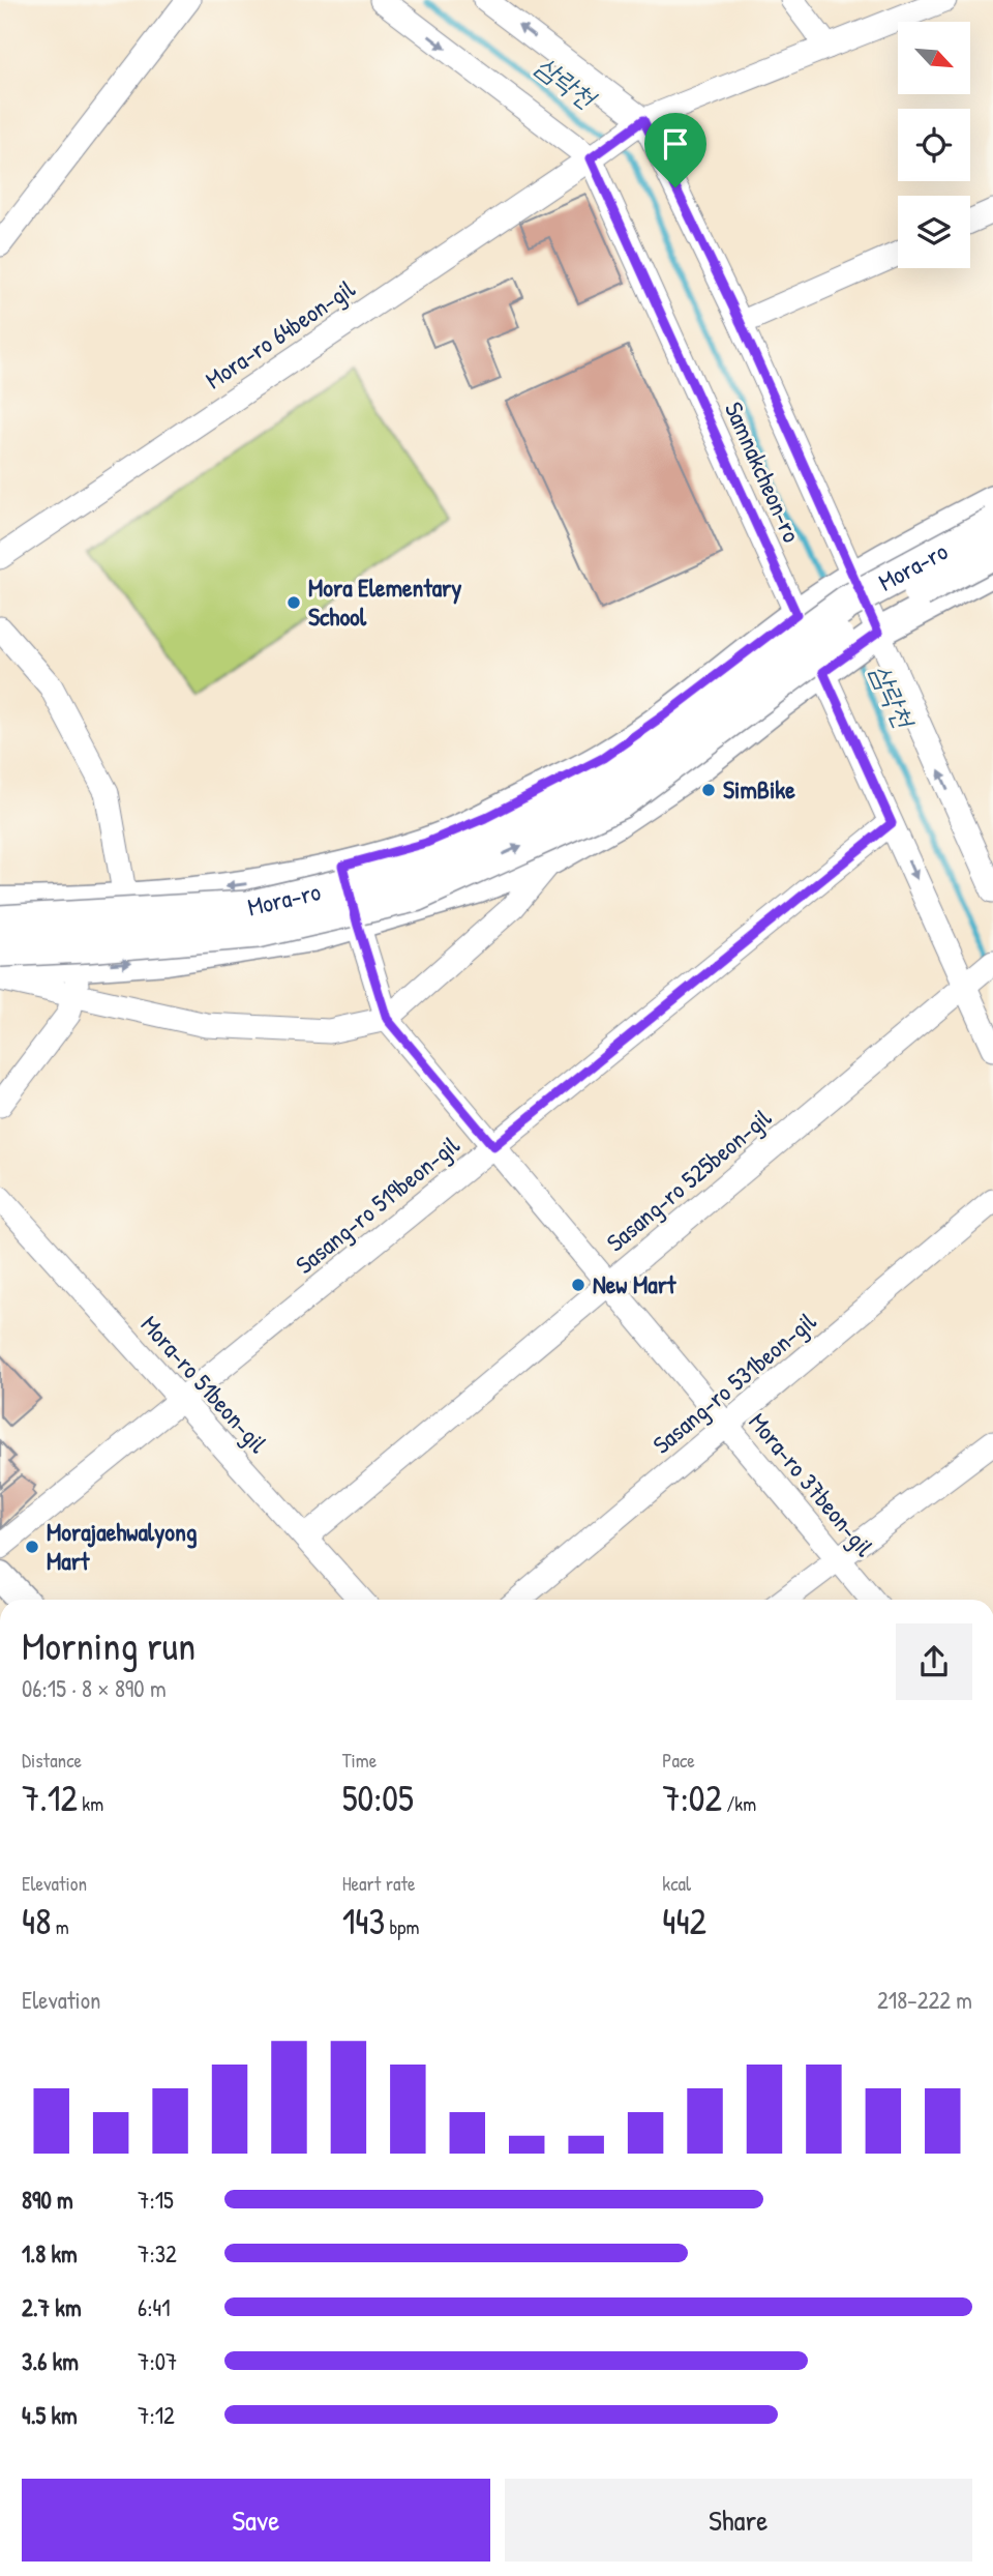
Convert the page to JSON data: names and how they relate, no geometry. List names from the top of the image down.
{
  "streets": {
    "highway": ["Mora-ro"],
    "street": [
      "Mora-ro 64beon-gil",
      "Samnakcheon-ro",
      "Sasang-ro 525beon-gil",
      "Sasang-ro 519beon-gil",
      "Sasang-ro 531beon-gil",
      "Mora-ro 51beon-gil",
      "Mora-ro 37beon-gil"
    ]
  },
  "crossings": [
    ["Mora-ro 64beon-gil", "Samnakcheon-ro"],
    ["Samnakcheon-ro", "Mora-ro"],
    ["Samnakcheon-ro", "Sasang-ro 525beon-gil"],
    ["Samnakcheon-ro", "Sasang-ro 519beon-gil"],
    ["Mora-ro", "Mora-ro 37beon-gil"],
    ["Sasang-ro 525beon-gil", "Mora-ro 51beon-gil"],
    ["Sasang-ro 525beon-gil", "Mora-ro 37beon-gil"],
    ["Sasang-ro 519beon-gil", "Mora-ro 51beon-gil"],
    ["Sasang-ro 519beon-gil", "Mora-ro 37beon-gil"],
    ["Sasang-ro 531beon-gil", "Mora-ro 37beon-gil"]
  ],
  "water": ["삼락천"],
  "places": [
    "Mora Elementary School",
    "SimBike",
    "New Mart",
    "Morajaehwalyong Mart"
  ],
  "north": "bottom right",
  "page": {
    "heading": ["Morning run", "06:15 · 8 × 890 m"],
    "stats": [
      ["Distance", "7.12 km"],
      ["Time", "50:05"],
      ["Pace", "7:02 /km"],
      ["Elevation", "48 m"],
      ["Heart rate", "143 bpm"],
      ["kcal", "442"]
    ],
    "chart": ["Elevation", "218–222 m"],
    "list": [
      {
        "name": "890 m",
        "note": "7:15"
      },
      {
        "name": "1.8 km",
        "note": "7:32"
      },
      {
        "name": "2.7 km",
        "note": "6:41"
      },
      {
        "name": "3.6 km",
        "note": "7:07"
      },
      {
        "name": "4.5 km",
        "note": "7:12"
      }
    ],
    "buttons": ["Save", "Share"]
  }
}
